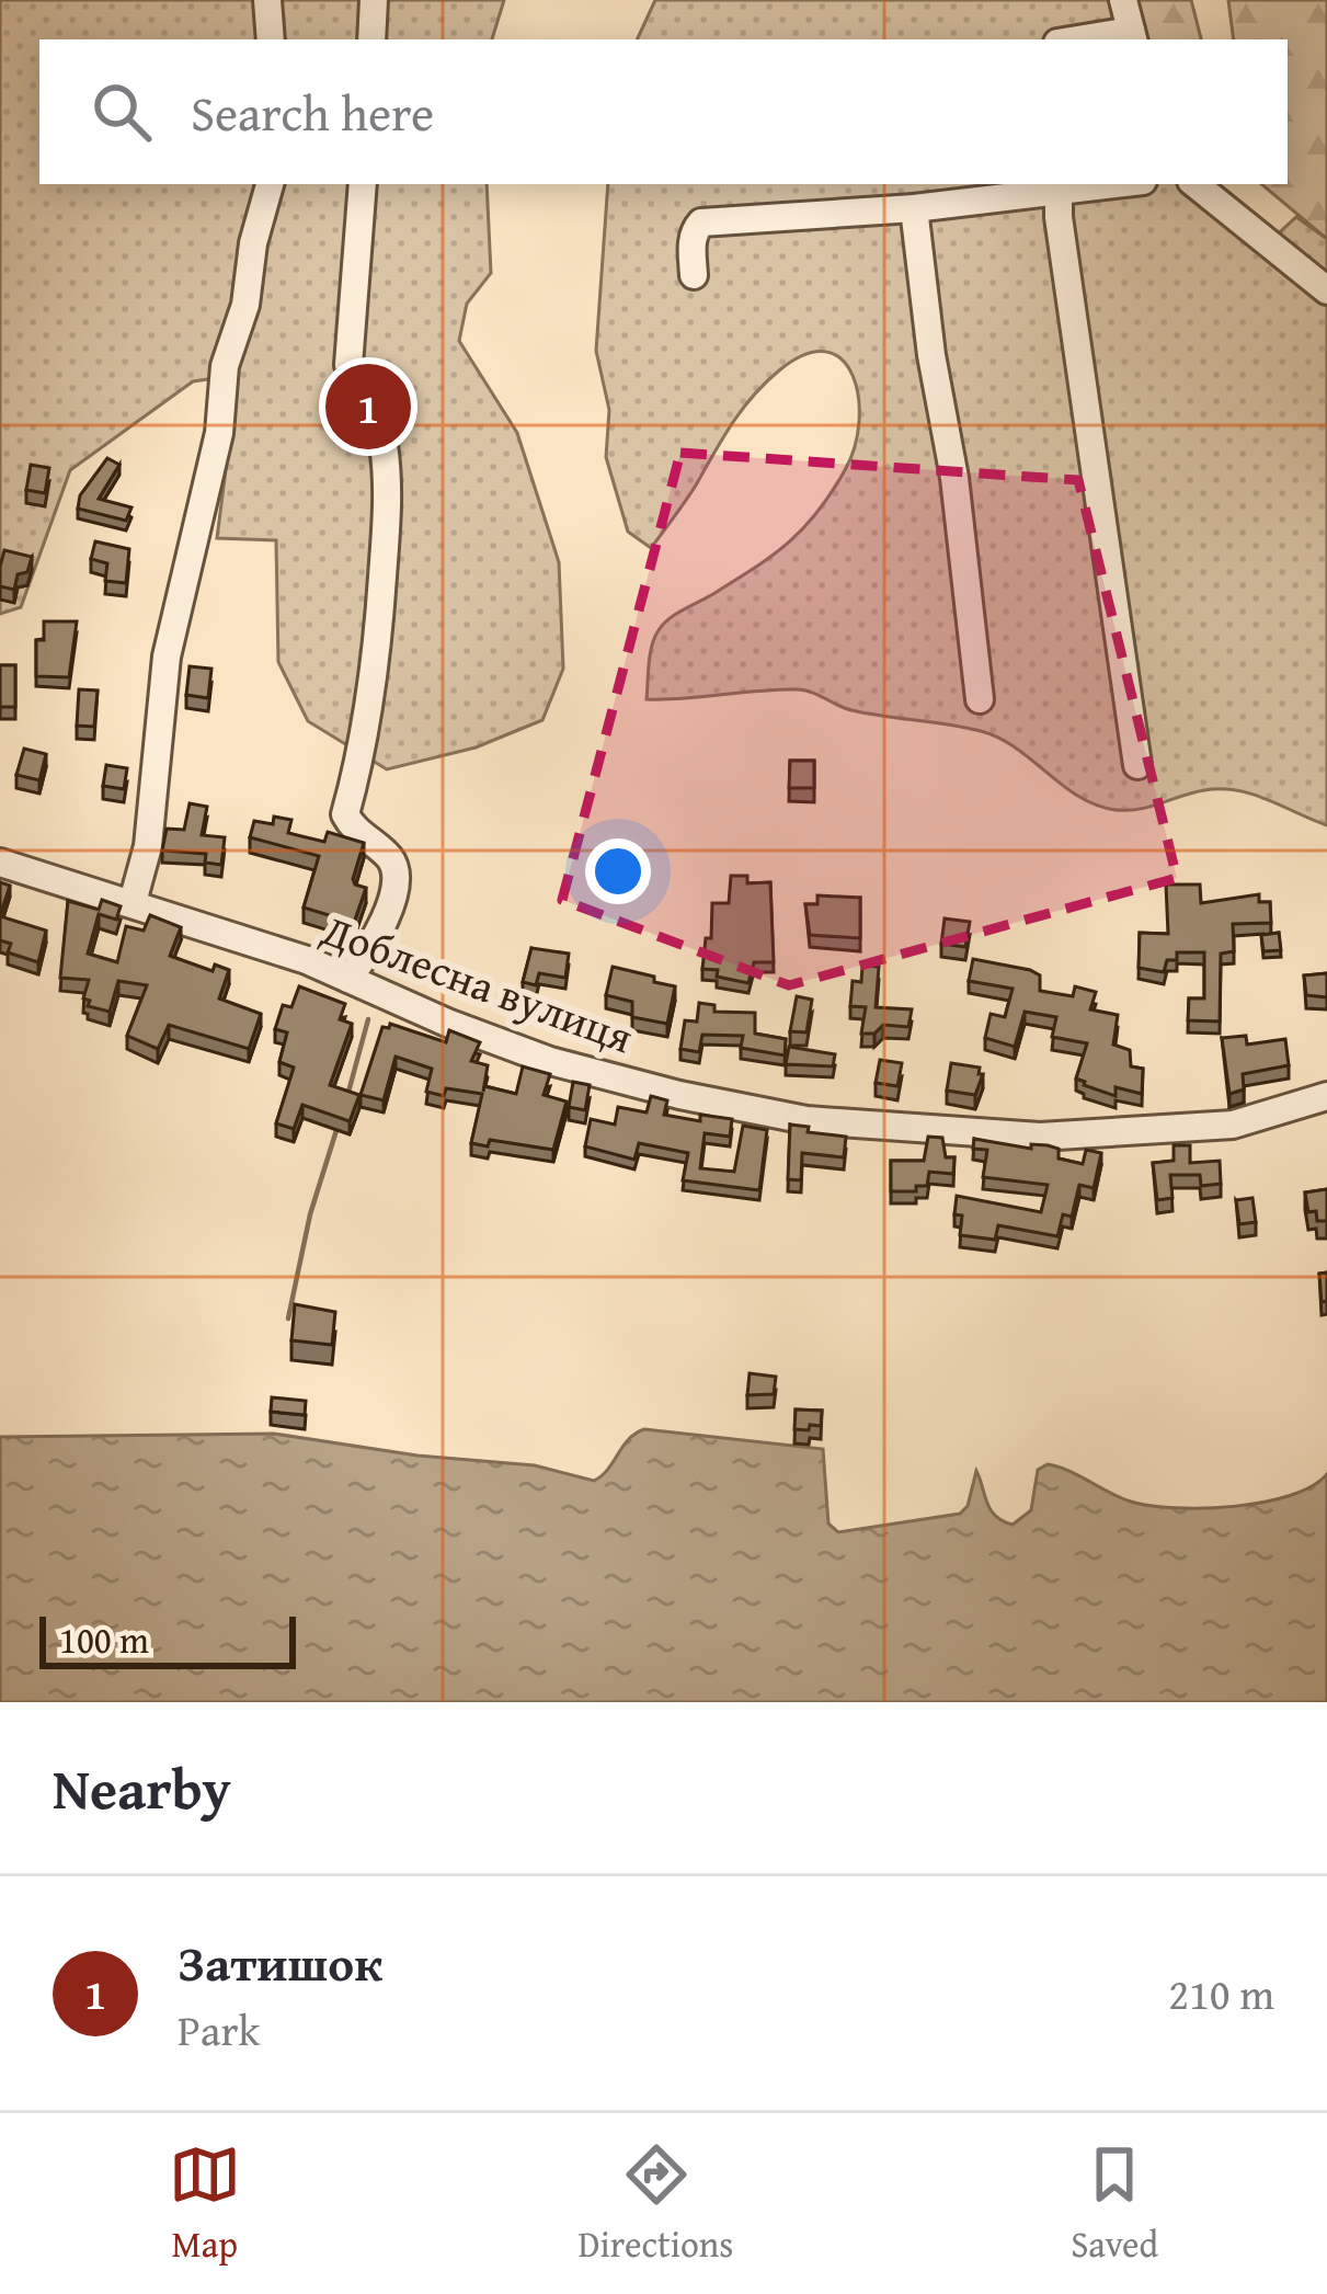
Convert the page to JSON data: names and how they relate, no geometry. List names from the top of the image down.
{
  "streets": {
    "street": ["Доблесна вулиця"]
  },
  "scale_bar": "100 m",
  "page": {
    "search": "Search here",
    "pins": "1",
    "scale": "100 m",
    "heading": "Nearby",
    "list": [
      {
        "mark": "1",
        "name": "Затишок",
        "note": "Park",
        "value": "210 m"
      }
    ],
    "nav": ["Map", "Directions", "Saved"]
  }
}
